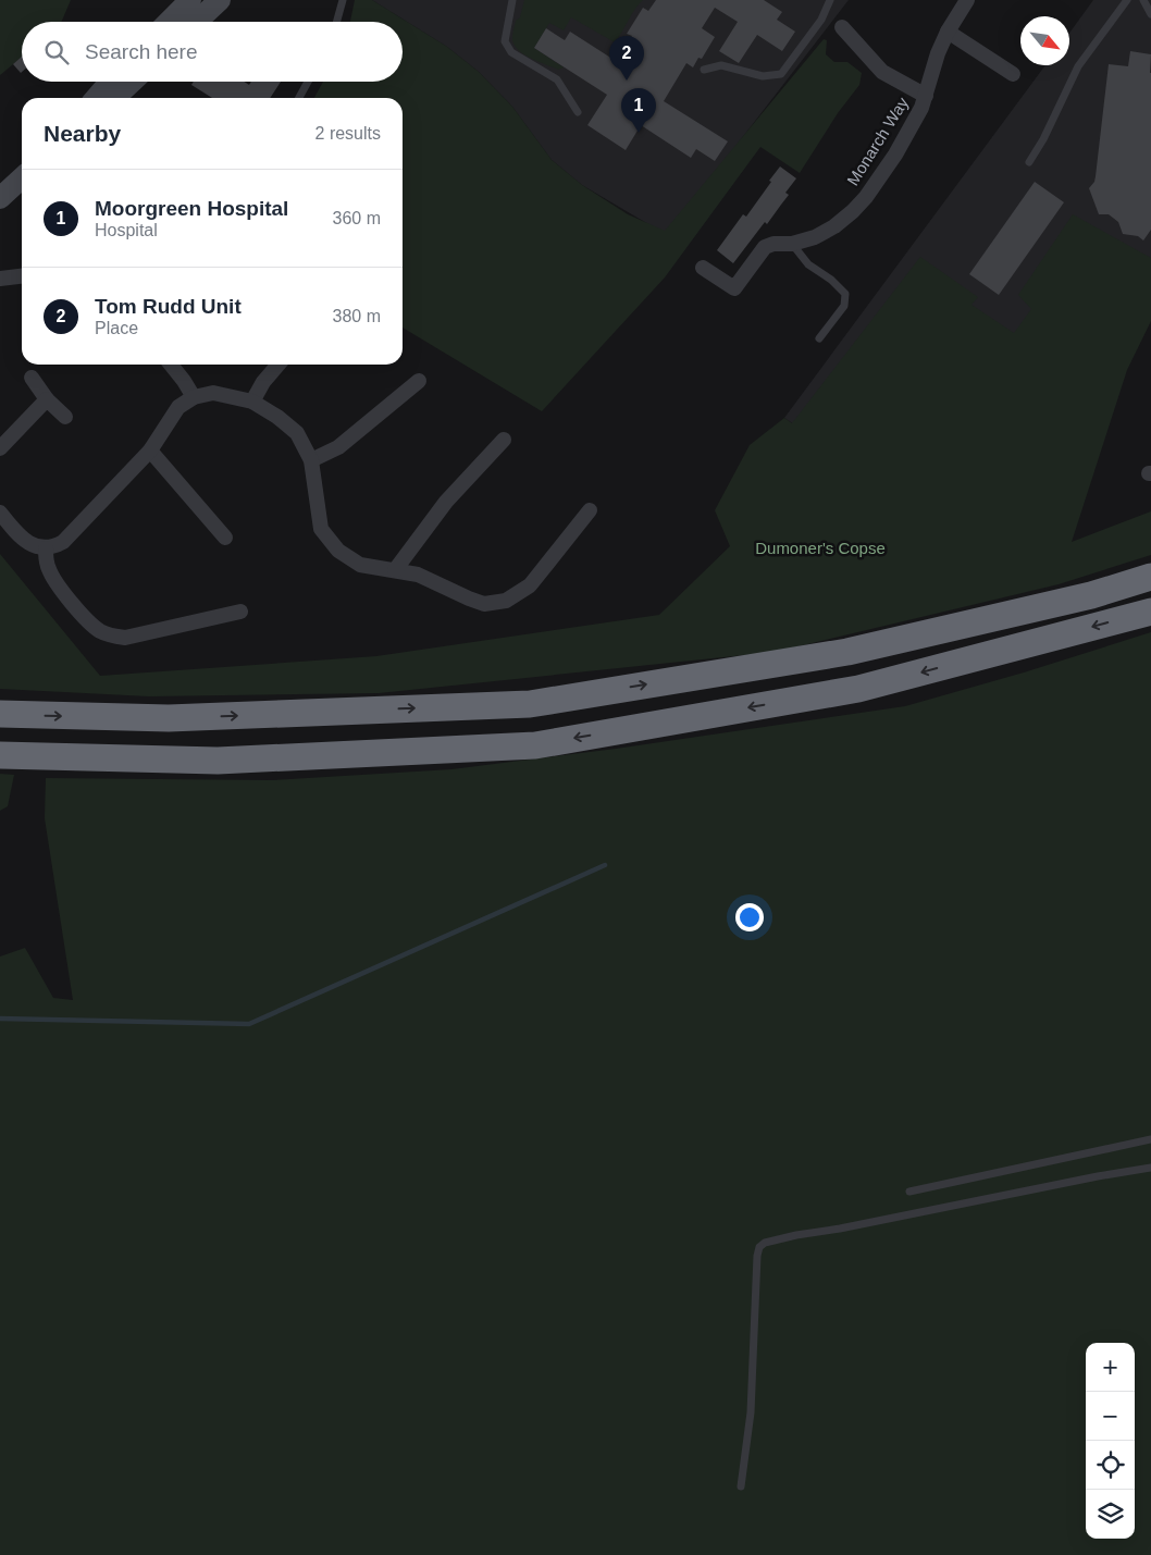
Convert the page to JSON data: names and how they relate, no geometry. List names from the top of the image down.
{
  "streets": {
    "street": ["Monarch Way"]
  },
  "parks": ["Dumoner's Copse"],
  "north": "bottom right",
  "page": {
    "search": "Search here",
    "pins": ["2", "1"],
    "heading": ["Nearby", "2 results"],
    "list": [
      {
        "mark": "1",
        "name": "Moorgreen Hospital",
        "note": "Hospital",
        "value": "360 m"
      },
      {
        "mark": "2",
        "name": "Tom Rudd Unit",
        "note": "Place",
        "value": "380 m"
      }
    ],
    "map_buttons": ["+", "−"]
  }
}
